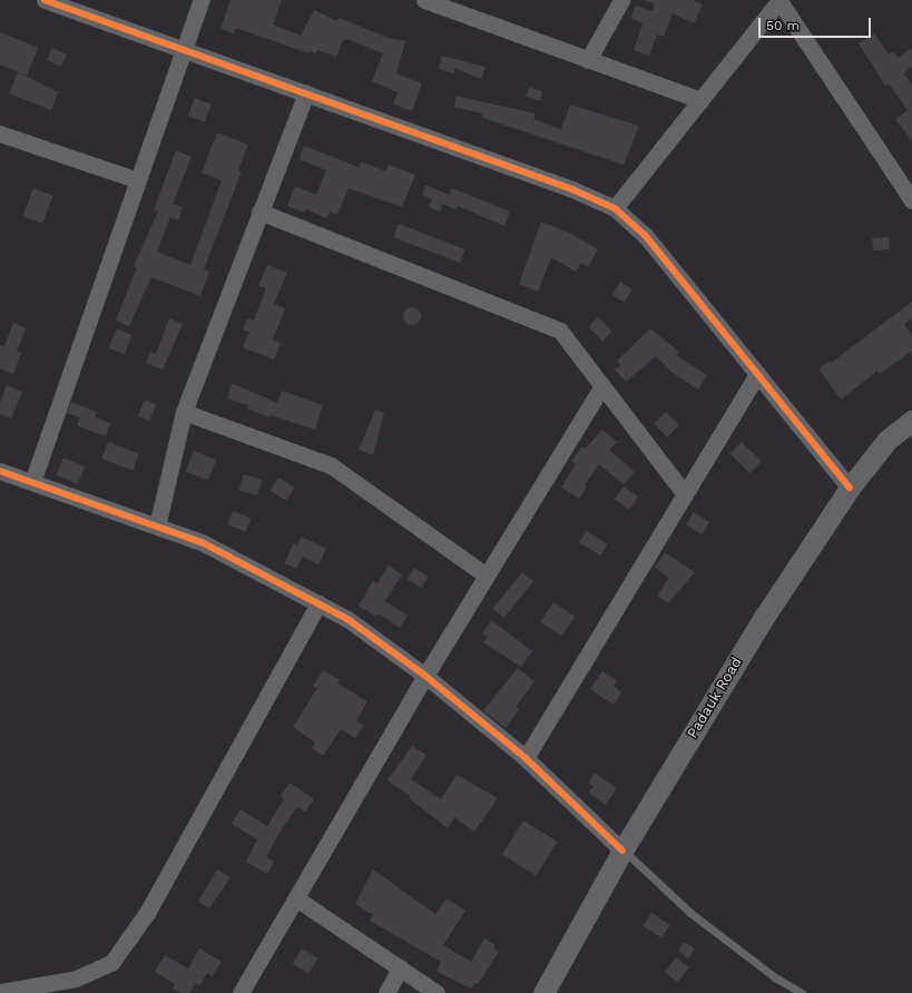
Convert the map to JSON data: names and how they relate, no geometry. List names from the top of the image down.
{
  "streets": {
    "street": ["Padauk Road"]
  },
  "scale_bar": "50 m"
}
